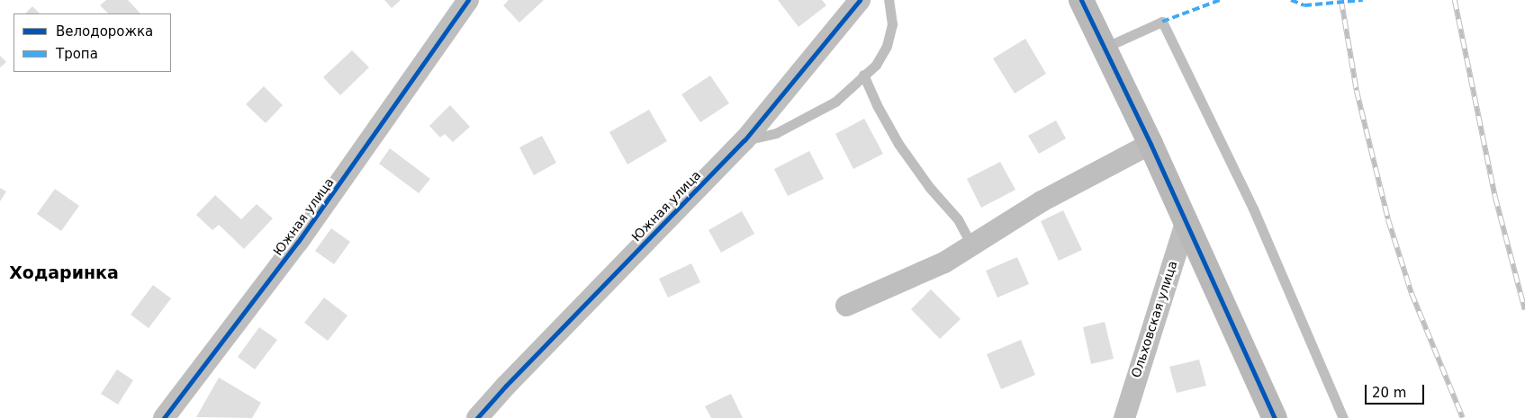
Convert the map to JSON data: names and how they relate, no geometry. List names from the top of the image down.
{
  "streets": {
    "street": ["Южная улица", "Ольховская улица"]
  },
  "districts": ["Ходаринка"],
  "legend": ["Велодорожка", "Тропа"],
  "scale_bar": "20 m"
}
